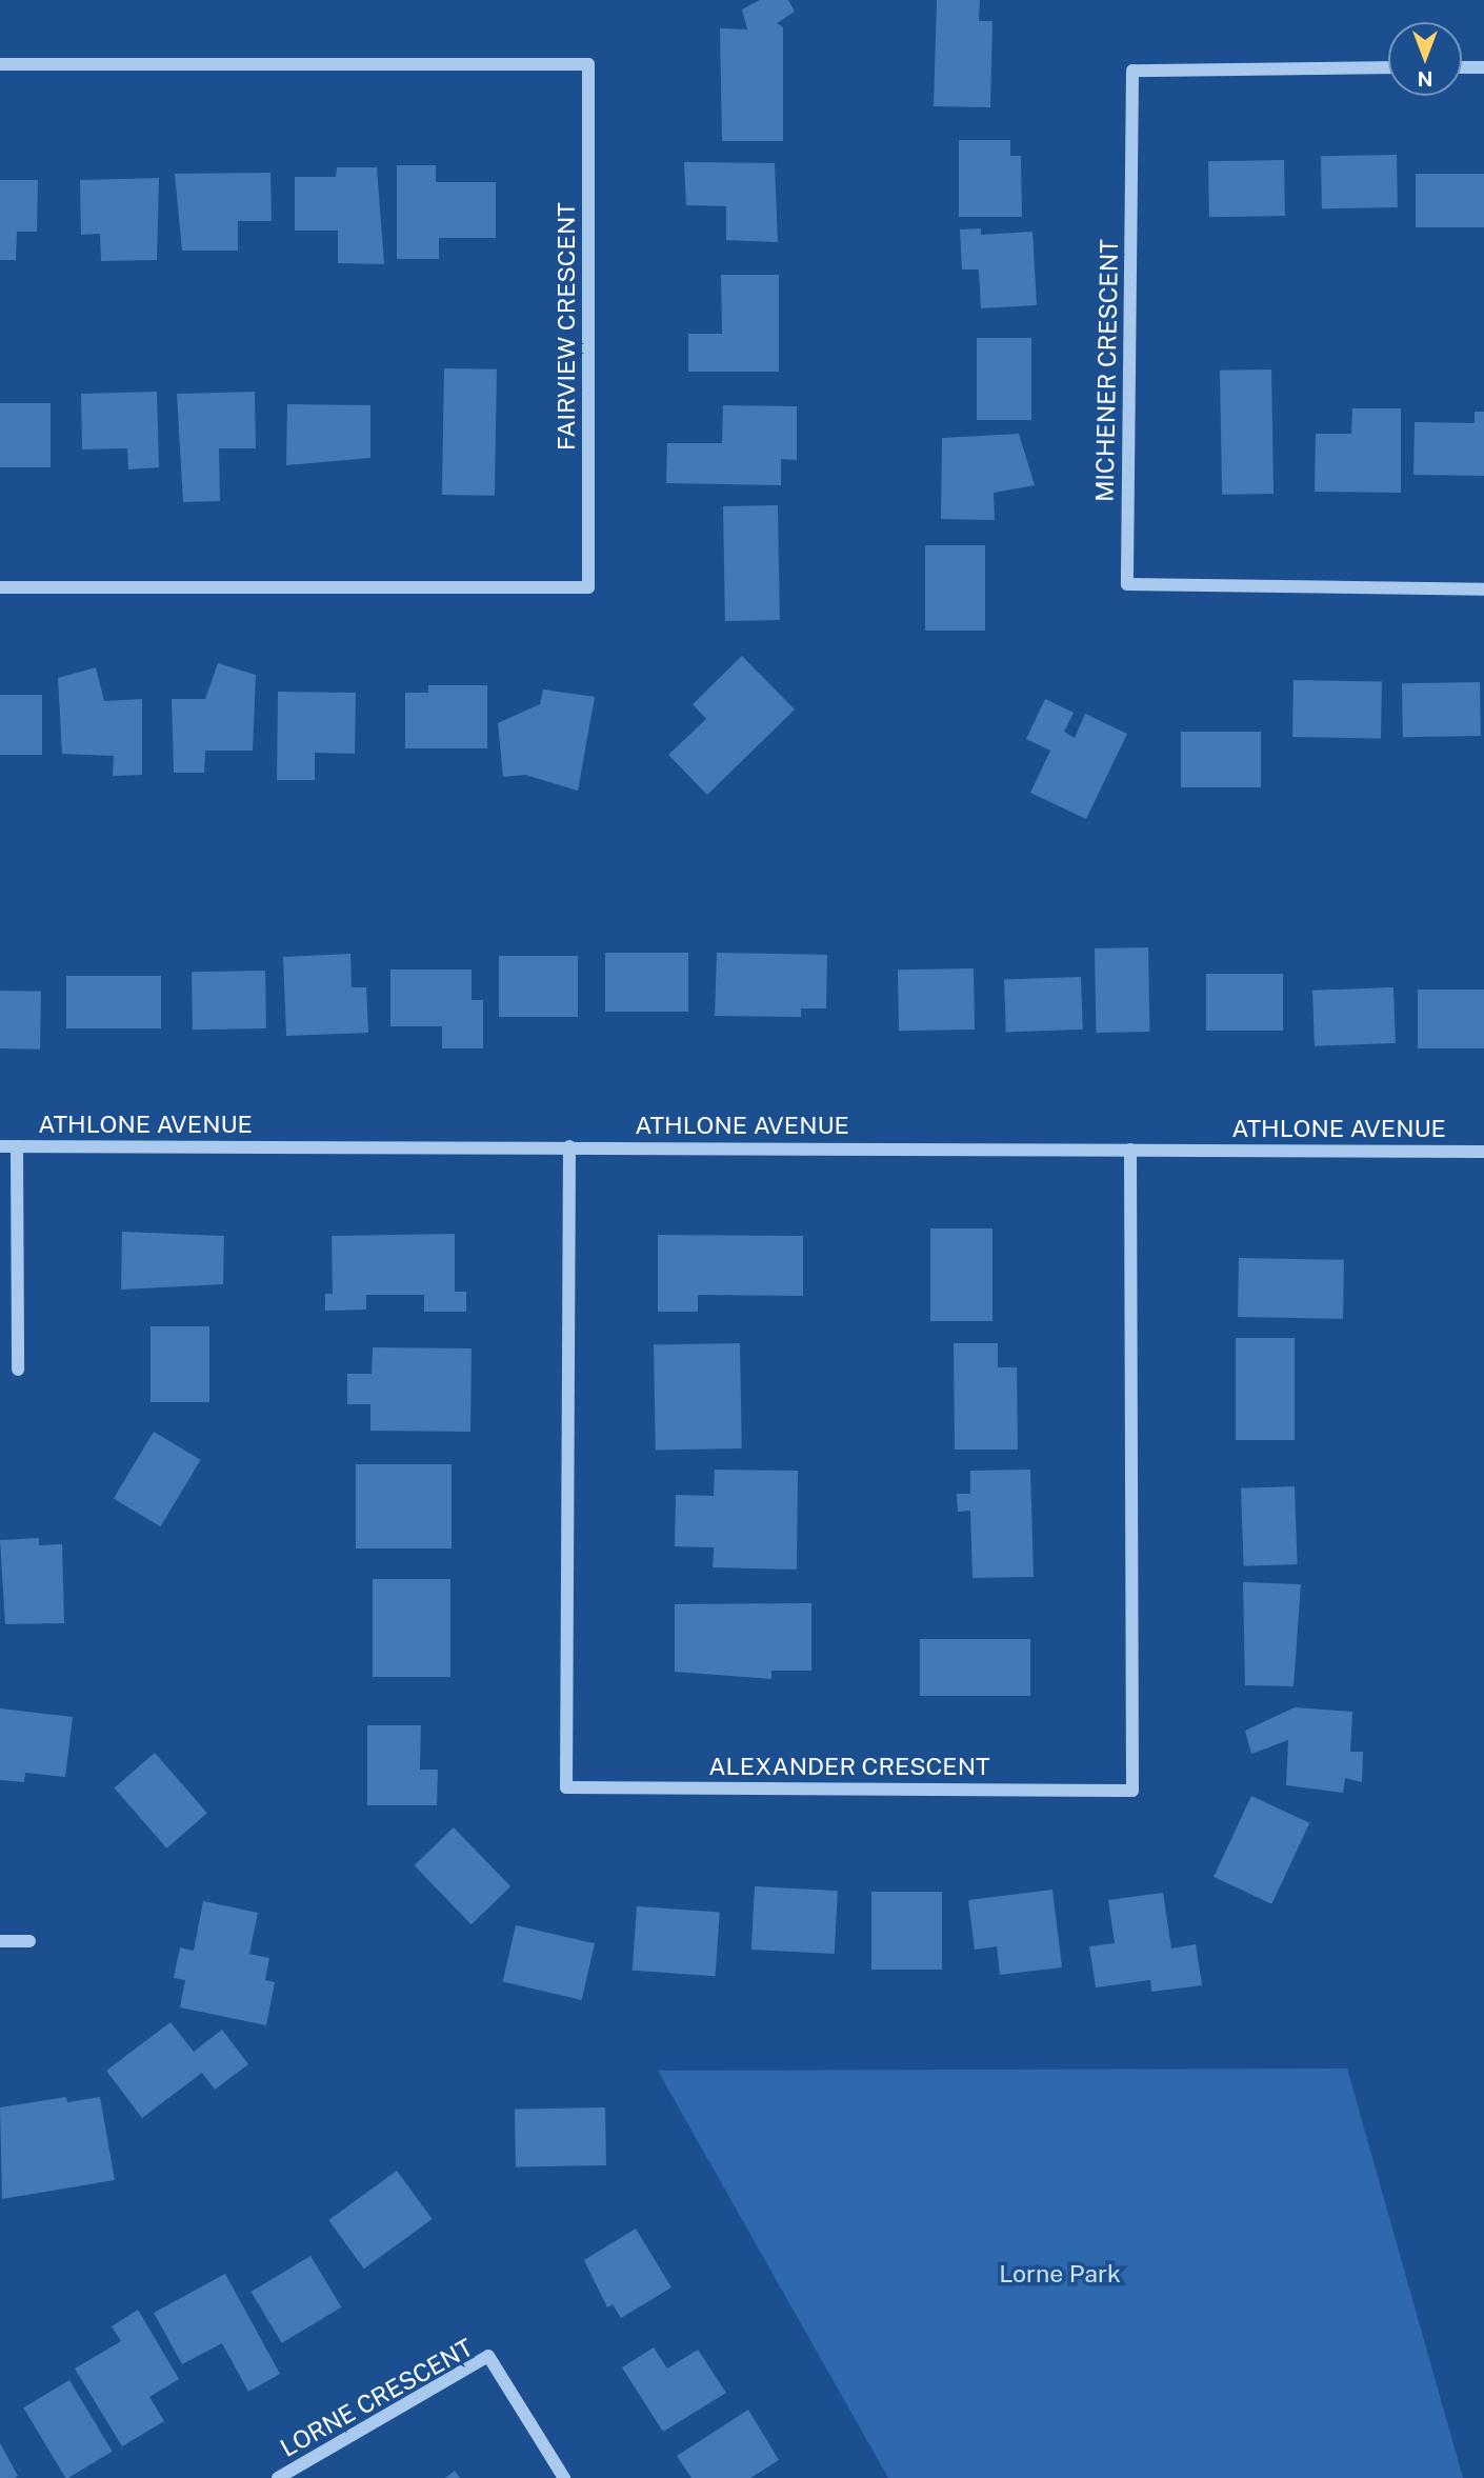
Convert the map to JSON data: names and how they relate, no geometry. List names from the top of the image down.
{
  "streets": {
    "street": [
      "FAIRVIEW CRESCENT",
      "MICHENER CRESCENT",
      "ATHLONE AVENUE",
      "ALEXANDER CRESCENT",
      "LORNE CRESCENT"
    ]
  },
  "crossings": [
    ["ATHLONE AVENUE", "ALEXANDER CRESCENT"]
  ],
  "parks": ["Lorne Park"],
  "north": "bottom"
}
